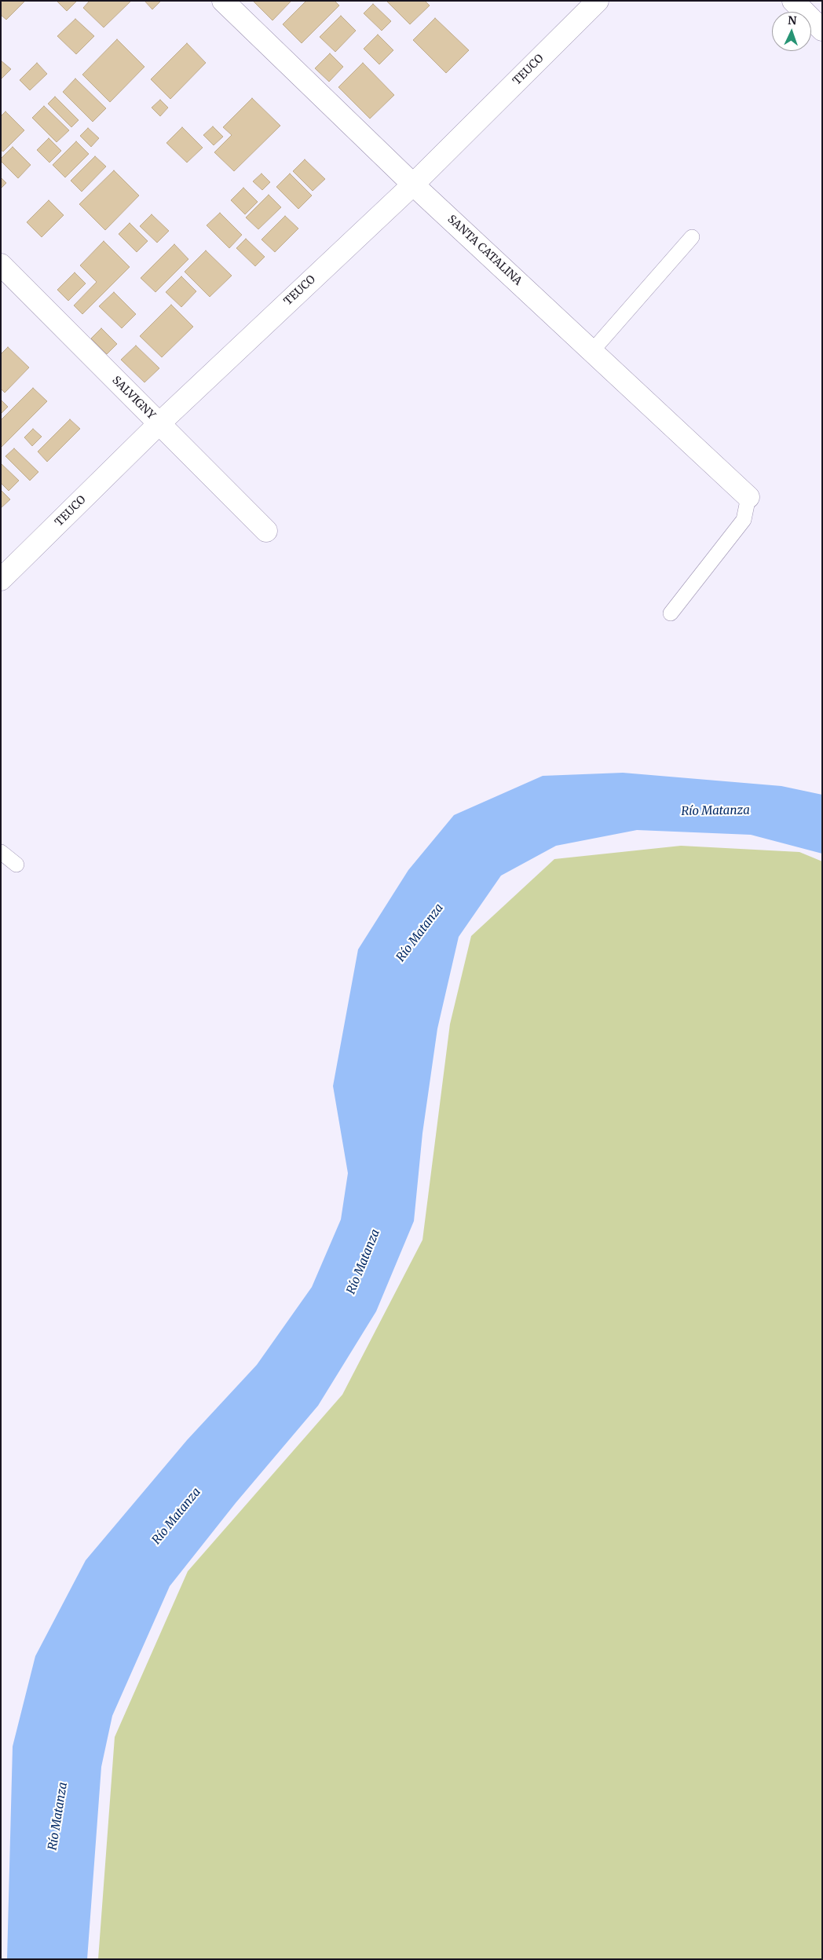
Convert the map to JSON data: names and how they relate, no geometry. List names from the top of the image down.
{
  "streets": {
    "street": ["TEUCO", "SANTA CATALINA", "SALVIGNY"]
  },
  "crossings": [
    ["TEUCO", "SANTA CATALINA"],
    ["TEUCO", "SALVIGNY"]
  ],
  "water": ["Río Matanza"],
  "north": "top"
}
